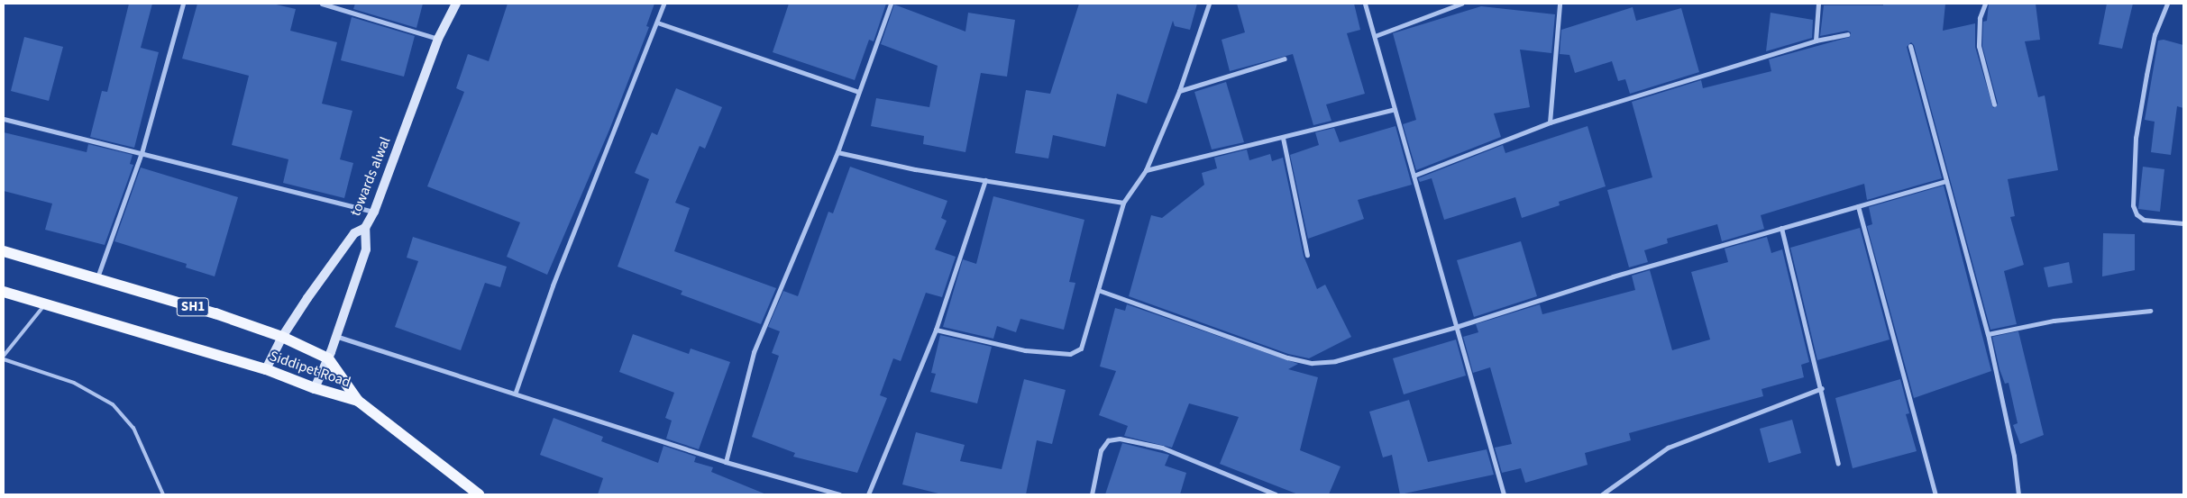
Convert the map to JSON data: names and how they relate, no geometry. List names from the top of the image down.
{
  "streets": {
    "main road": ["towards alwal", "SH1", "Siddipet Road"]
  },
  "crossings": [
    ["towards alwal", "Siddipet Road"]
  ]
}
